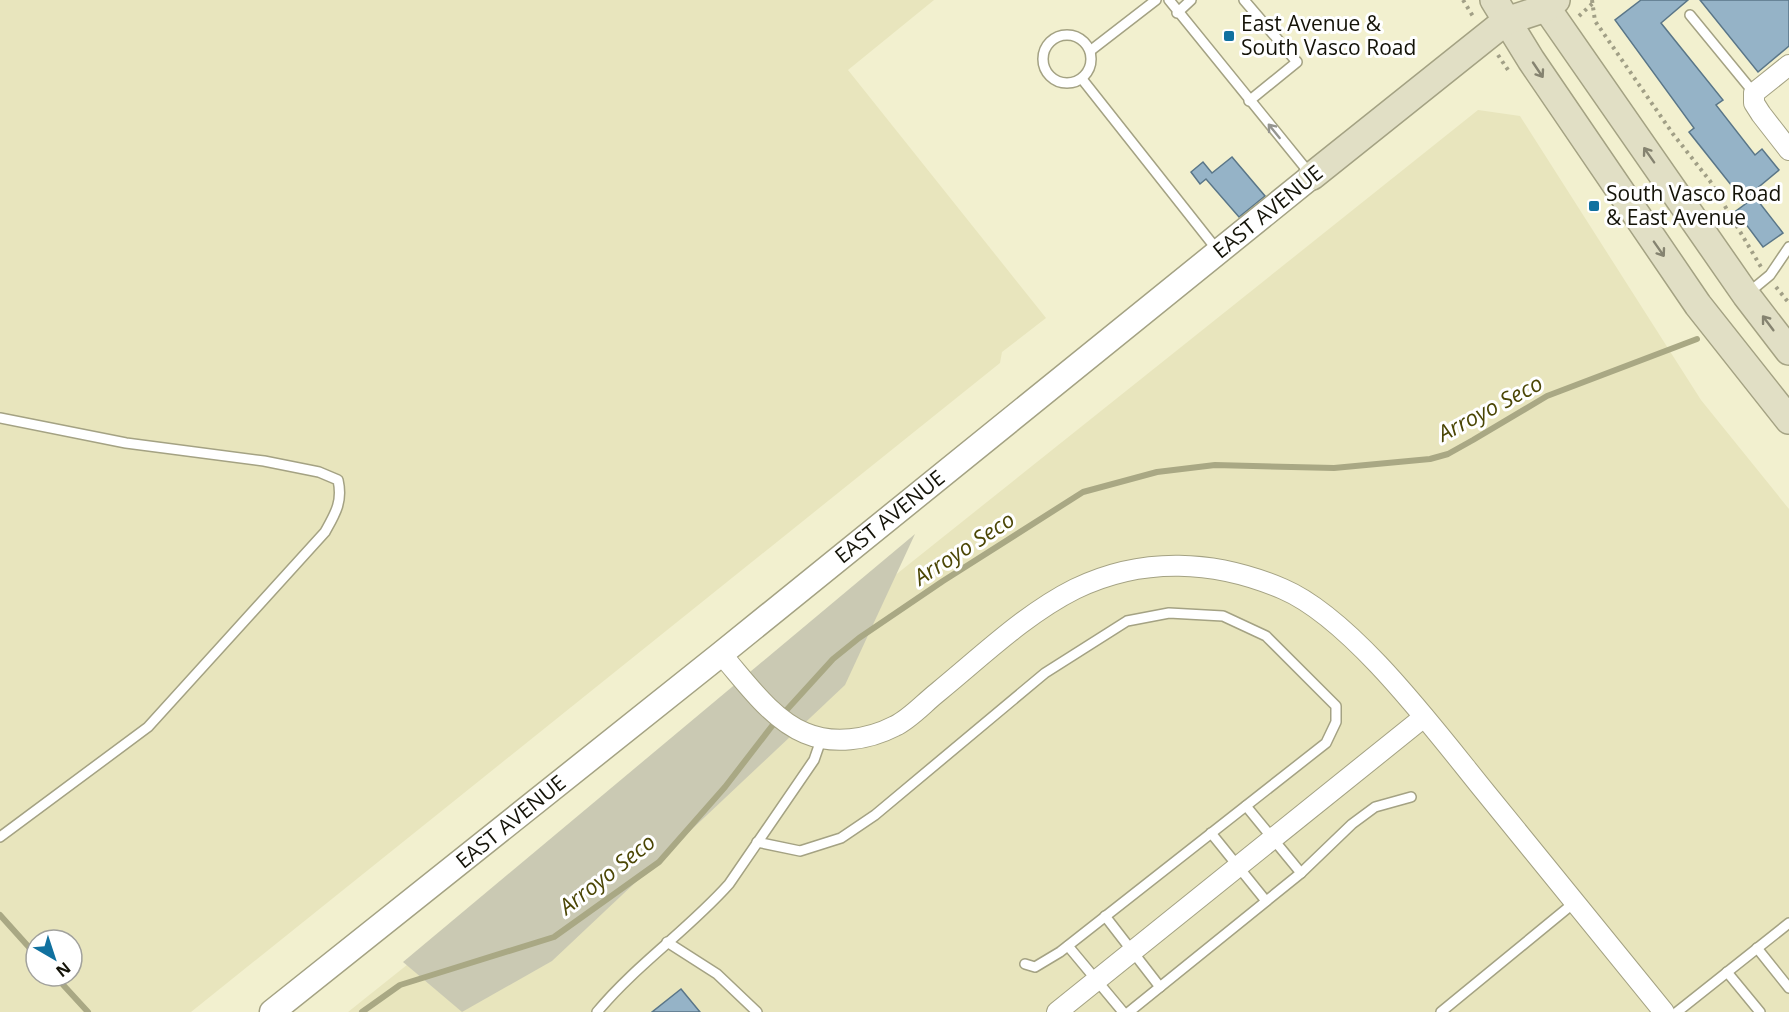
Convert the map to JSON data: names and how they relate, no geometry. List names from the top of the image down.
{
  "streets": {
    "main road": ["EAST AVENUE"]
  },
  "water": ["Arroyo Seco"],
  "places": {
    "transit": ["East Avenue & South Vasco Road", "South Vasco Road & East Avenue"]
  },
  "north": "bottom right"
}
